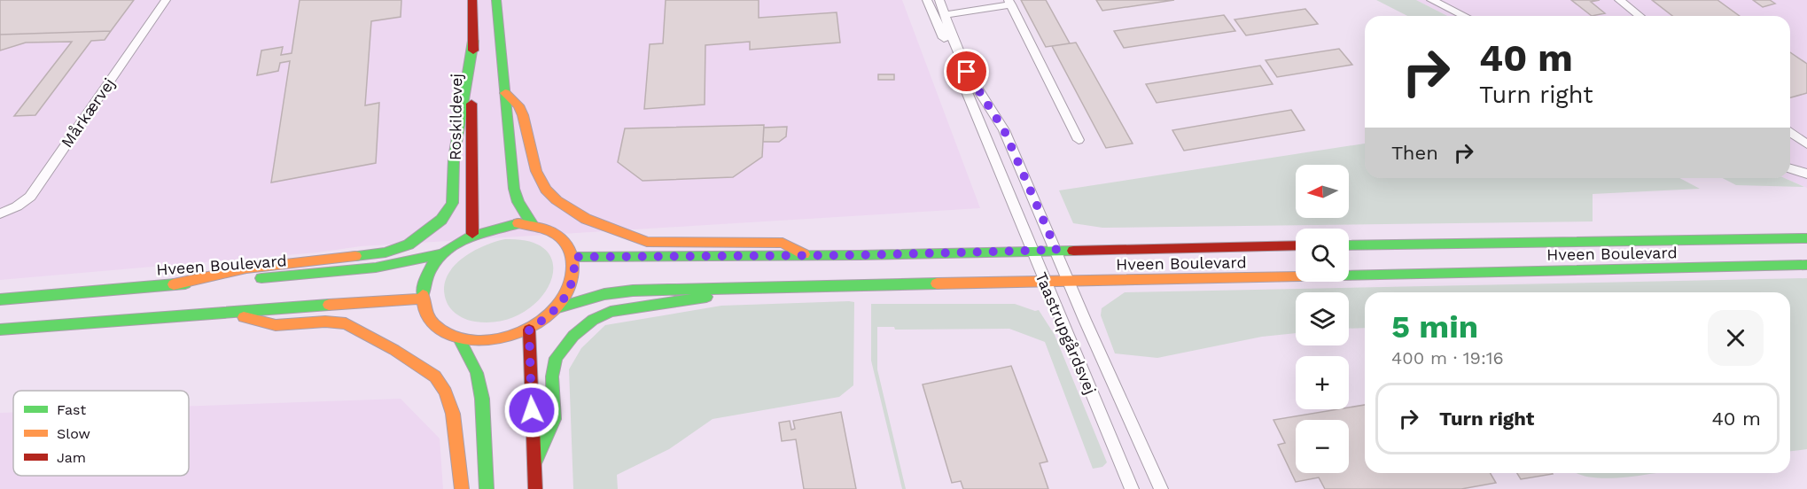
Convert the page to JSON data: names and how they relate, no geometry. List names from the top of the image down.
{
  "streets": {
    "main road": ["Roskildevej", "Hveen Boulevard"],
    "street": ["Mårkærvej", "Taastrupgårdsvej"]
  },
  "crossings": [
    ["Roskildevej", "Hveen Boulevard"],
    ["Hveen Boulevard", "Taastrupgårdsvej"]
  ],
  "legend": ["Fast", "Slow", "Jam"],
  "north": "left",
  "page": {
    "turn": ["40 m", "Turn right"],
    "then": "Then",
    "map_buttons": ["+", "−"],
    "heading": ["5 min", "400 m · 19:16"],
    "list": [
      {
        "name": "Turn right",
        "value": "40 m"
      }
    ]
  }
}
